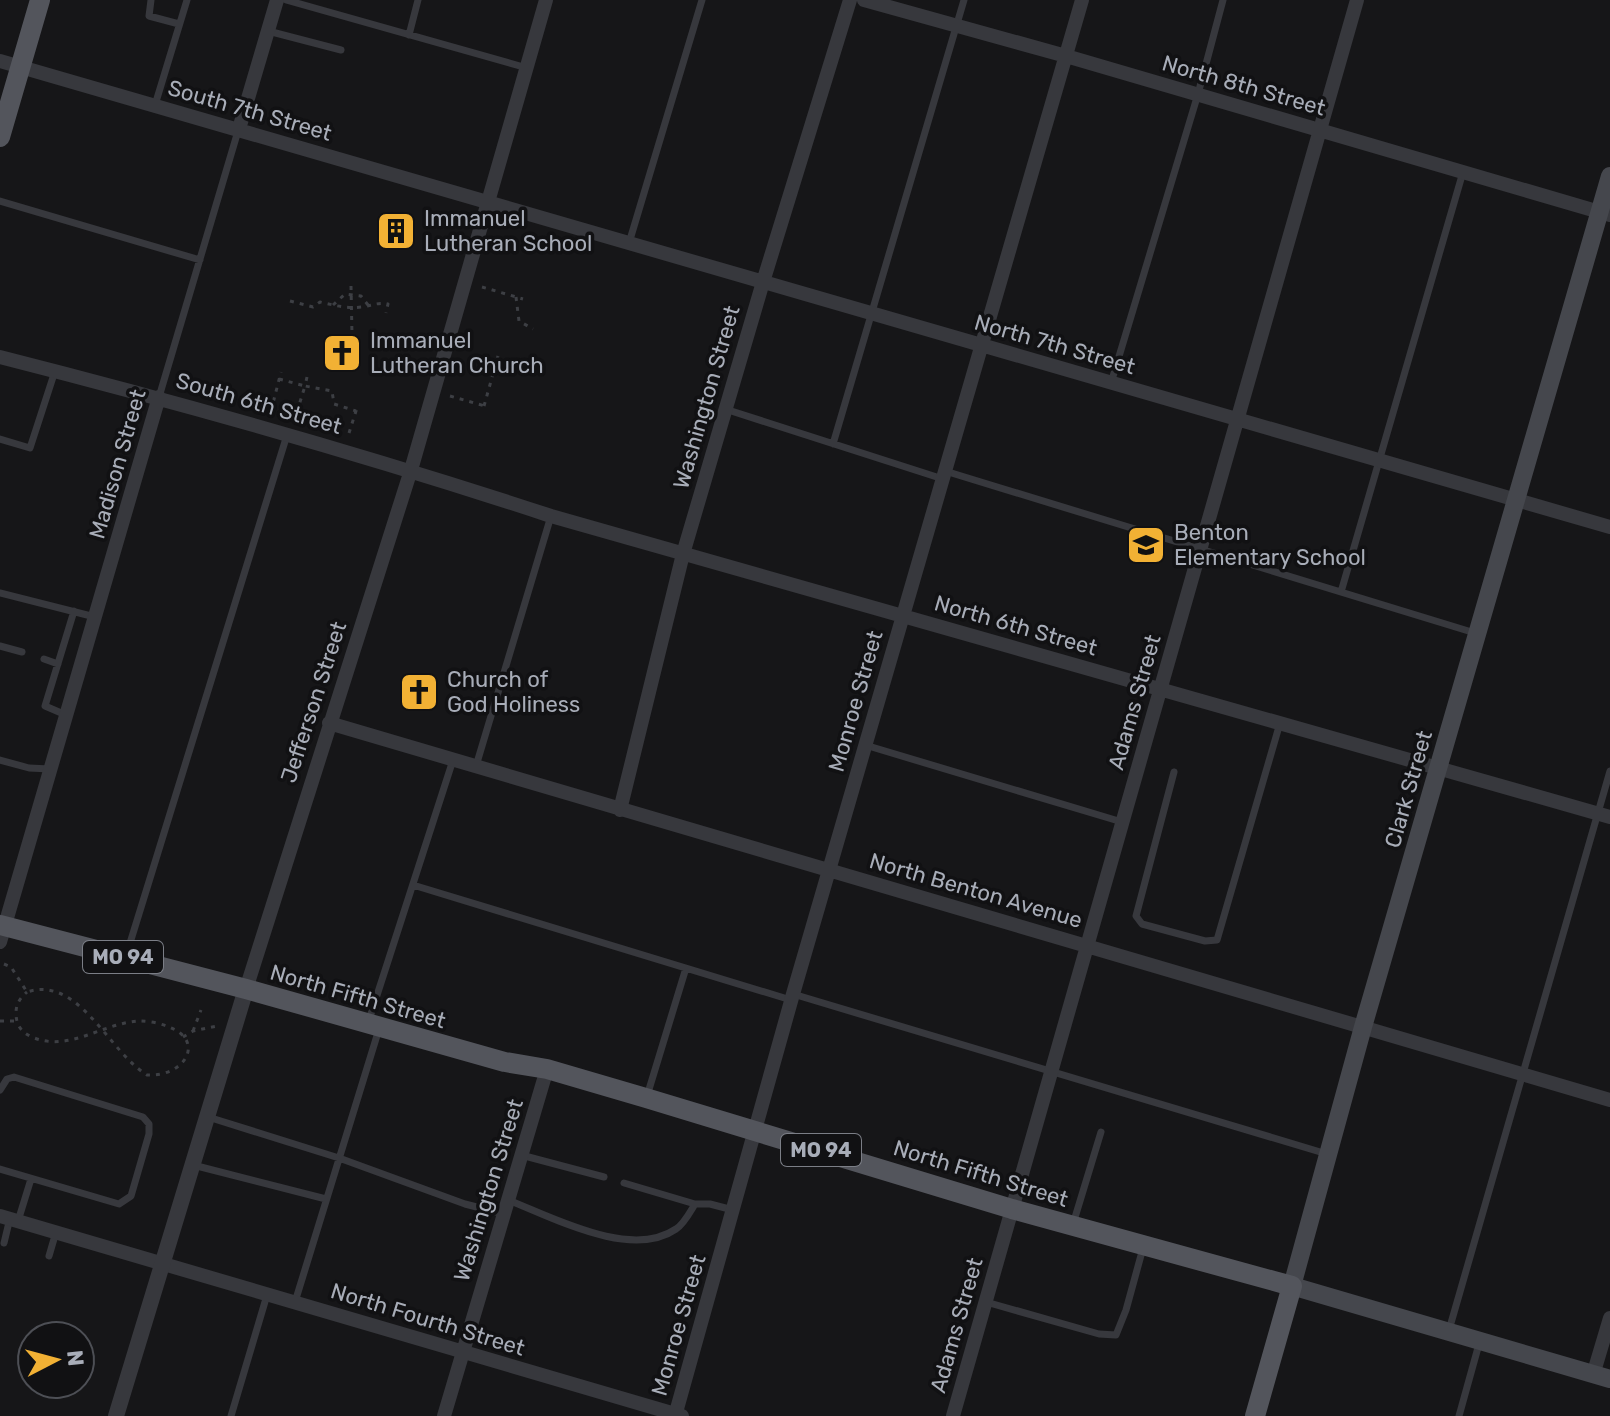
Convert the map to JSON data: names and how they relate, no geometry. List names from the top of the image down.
{
  "streets": {
    "main road": ["Clark Street", "MO 94", "North Fifth Street"],
    "street": [
      "North 8th Street",
      "South 7th Street",
      "North 7th Street",
      "Washington Street",
      "South 6th Street",
      "Madison Street",
      "North 6th Street",
      "Monroe Street",
      "Jefferson Street",
      "Adams Street",
      "North Benton Avenue",
      "North Fourth Street"
    ]
  },
  "crossings": [
    ["North 8th Street", "Monroe Street"],
    ["North 8th Street", "Adams Street"],
    ["North 8th Street", "Clark Street"],
    ["South 7th Street", "North 7th Street"],
    ["South 7th Street", "Madison Street"],
    ["South 7th Street", "Jefferson Street"],
    ["North 7th Street", "Washington Street"],
    ["North 7th Street", "Monroe Street"],
    ["North 7th Street", "Jefferson Street"],
    ["North 7th Street", "Adams Street"],
    ["North 7th Street", "Clark Street"],
    ["Washington Street", "North 6th Street"],
    ["Washington Street", "North Benton Avenue"],
    ["Washington Street", "North Fifth Street"],
    ["Washington Street", "North Fourth Street"],
    ["South 6th Street", "Madison Street"],
    ["South 6th Street", "North 6th Street"],
    ["South 6th Street", "Jefferson Street"],
    ["Madison Street", "MO 94"],
    ["North 6th Street", "Monroe Street"],
    ["North 6th Street", "Jefferson Street"],
    ["North 6th Street", "Adams Street"],
    ["North 6th Street", "Clark Street"],
    ["Monroe Street", "North Benton Avenue"],
    ["Monroe Street", "North Fifth Street"],
    ["Monroe Street", "North Fourth Street"],
    ["Jefferson Street", "North Benton Avenue"],
    ["Jefferson Street", "MO 94"],
    ["Jefferson Street", "North Fifth Street"],
    ["Jefferson Street", "North Fourth Street"],
    ["Adams Street", "North Benton Avenue"],
    ["Adams Street", "North Fifth Street"],
    ["Clark Street", "North Benton Avenue"],
    ["Clark Street", "North Fifth Street"],
    ["MO 94", "North Fifth Street"]
  ],
  "places": {
    "building": ["Immanuel Lutheran School"],
    "church": ["Immanuel Lutheran Church", "Church of God Holiness"],
    "school or university": ["Benton Elementary School"]
  },
  "north": "right"
}
